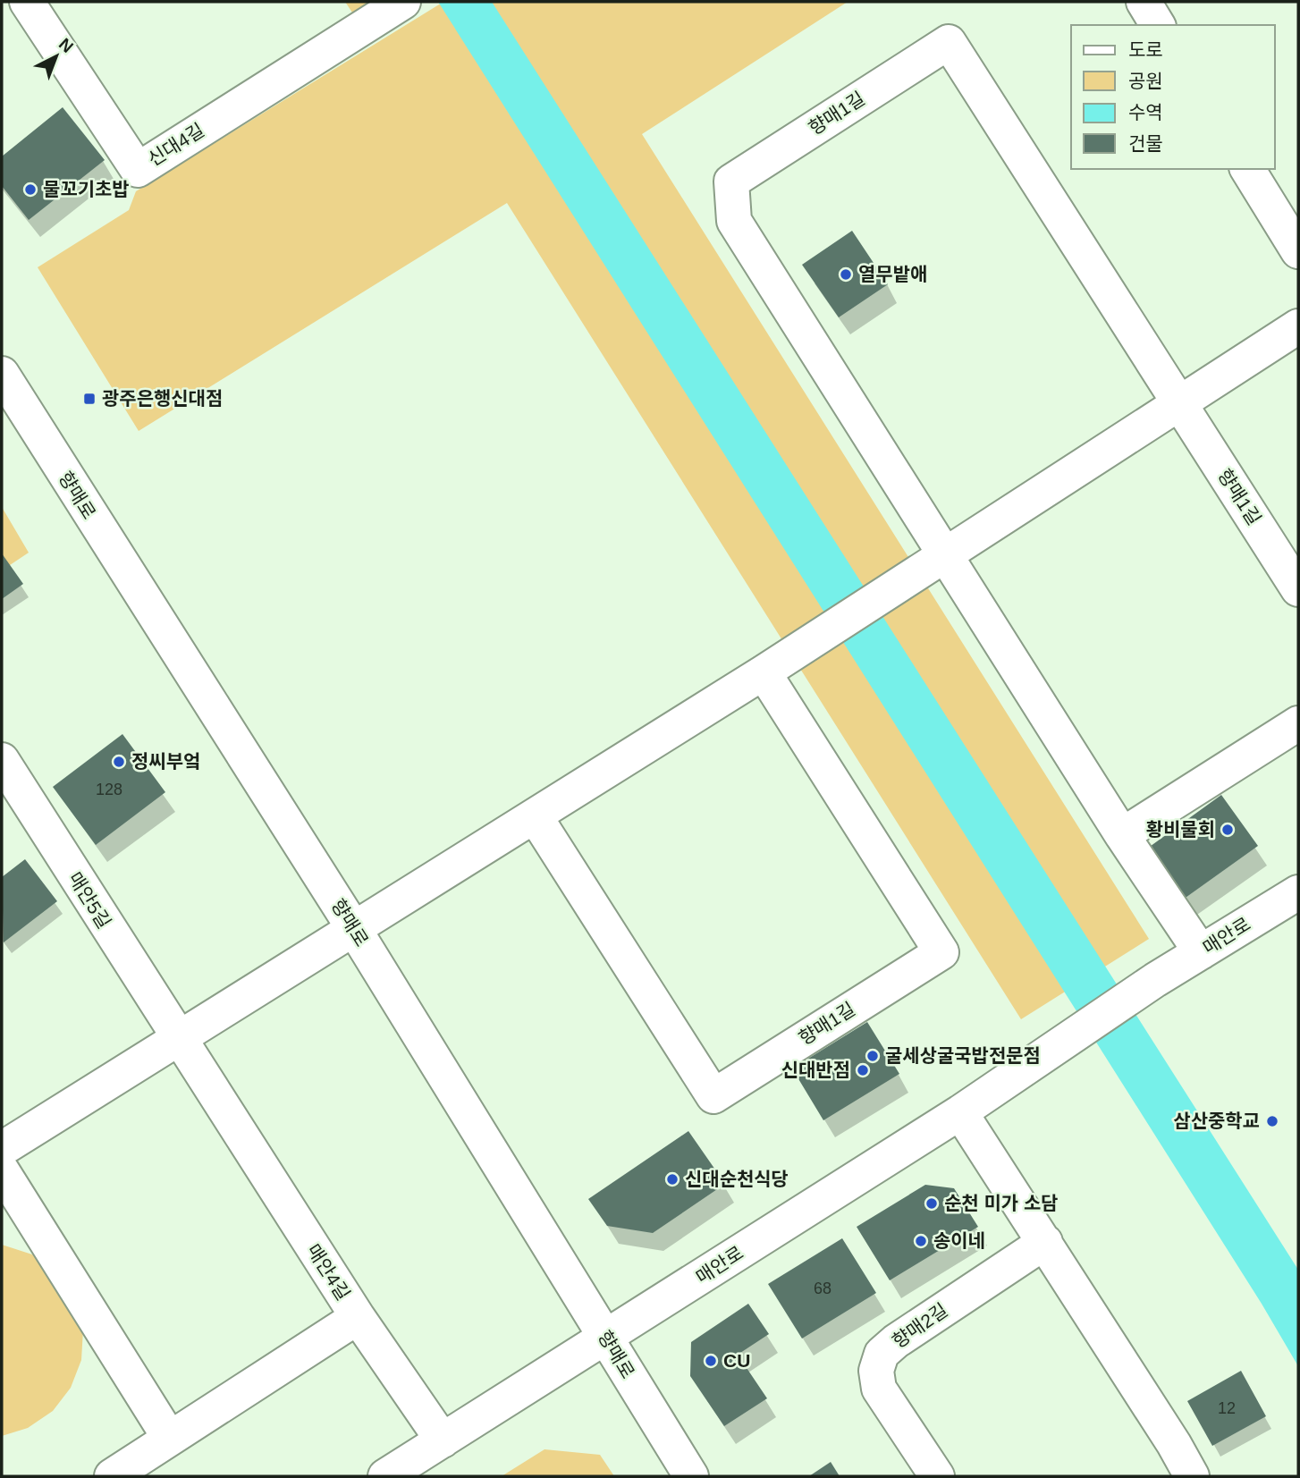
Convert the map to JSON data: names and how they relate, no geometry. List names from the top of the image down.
{
  "streets": {
    "street": [
      "향매1길",
      "신대4길",
      "향매로",
      "매안5길",
      "매안로",
      "매안4길",
      "향매2길"
    ]
  },
  "crossings": [
    ["향매1길", "매안로"],
    ["향매로", "매안로"],
    ["매안5길", "매안4길"]
  ],
  "places": {
    "other": [
      "물꼬기초밥",
      "열무밭애",
      "정씨부엌",
      "황비물회",
      "굴세상굴국밥전문점",
      "신대반점",
      "삼산중학교",
      "신대순천식당",
      "순천 미가 소담",
      "송이네",
      "CU"
    ],
    "transit": ["광주은행신대점"]
  },
  "house_numbers": ["128", "68", "12"],
  "legend": [
    "도로",
    "공원",
    "수역",
    "건물"
  ],
  "north": "top right"
}
